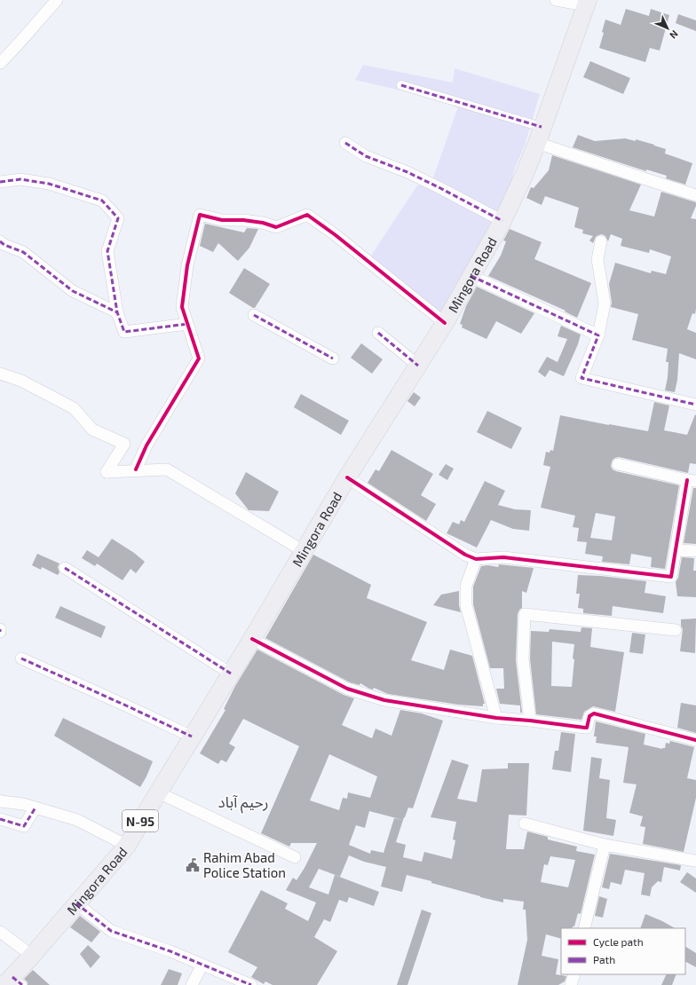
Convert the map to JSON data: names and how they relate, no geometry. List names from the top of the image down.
{
  "streets": {
    "main road": ["Mingora Road", "N-95"]
  },
  "districts": ["رحیم آباد"],
  "places": {
    "public building": ["Rahim Abad Police Station"]
  },
  "legend": ["Cycle path", "Path"],
  "north": "bottom right"
}
